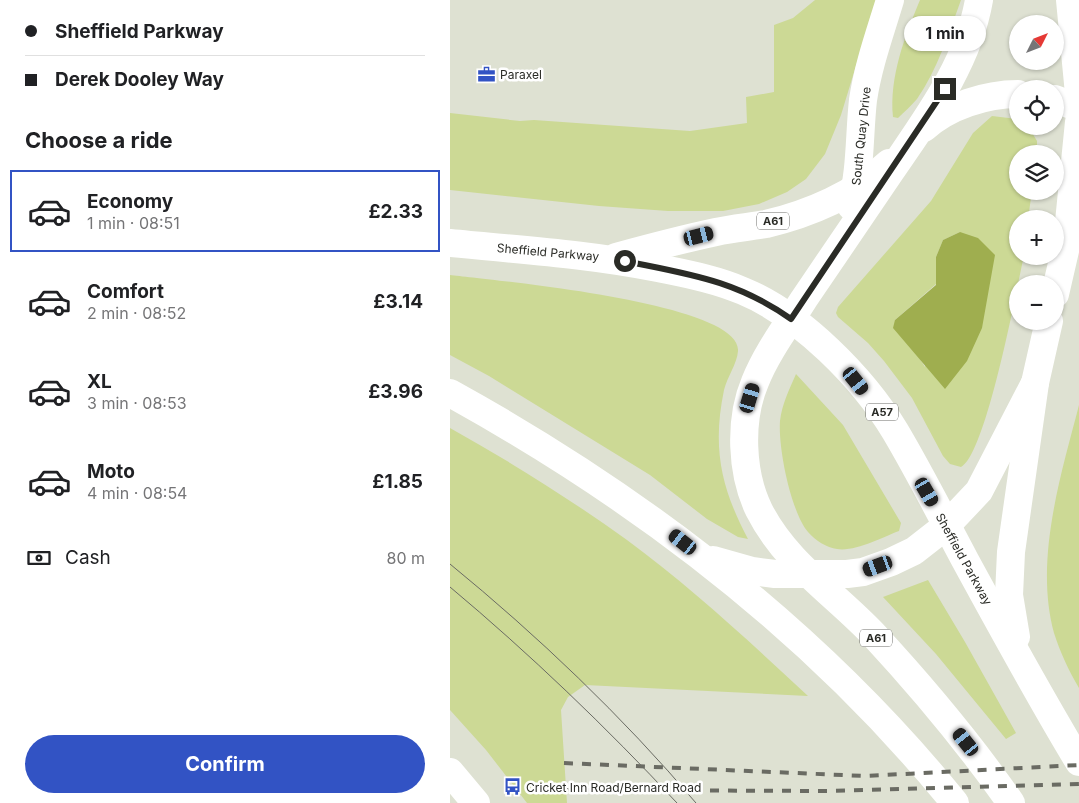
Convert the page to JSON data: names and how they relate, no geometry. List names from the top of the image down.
{
  "streets": {
    "main road": [
      "South Quay Drive",
      "A61",
      "Sheffield Parkway",
      "A57"
    ]
  },
  "crossings": [
    ["South Quay Drive", "A61"],
    ["A61", "Sheffield Parkway"]
  ],
  "places": {
    "office": ["Paraxel"],
    "bus stop": ["Cricket Inn Road/Bernard Road"]
  },
  "north": "top right",
  "page": {
    "banner": ["Sheffield Parkway", "Derek Dooley Way"],
    "map_buttons": ["+", "−"],
    "bubble": "1 min",
    "heading": "Choose a ride",
    "list": [
      {
        "name": "Economy",
        "note": "1 min · 08:51",
        "value": "£2.33"
      },
      {
        "name": "Comfort",
        "note": "2 min · 08:52",
        "value": "£3.14"
      },
      {
        "name": "XL",
        "note": "3 min · 08:53",
        "value": "£3.96"
      },
      {
        "name": "Moto",
        "note": "4 min · 08:54",
        "value": "£1.85"
      }
    ],
    "pay": ["Cash", "80 m"],
    "buttons": "Confirm"
  }
}
